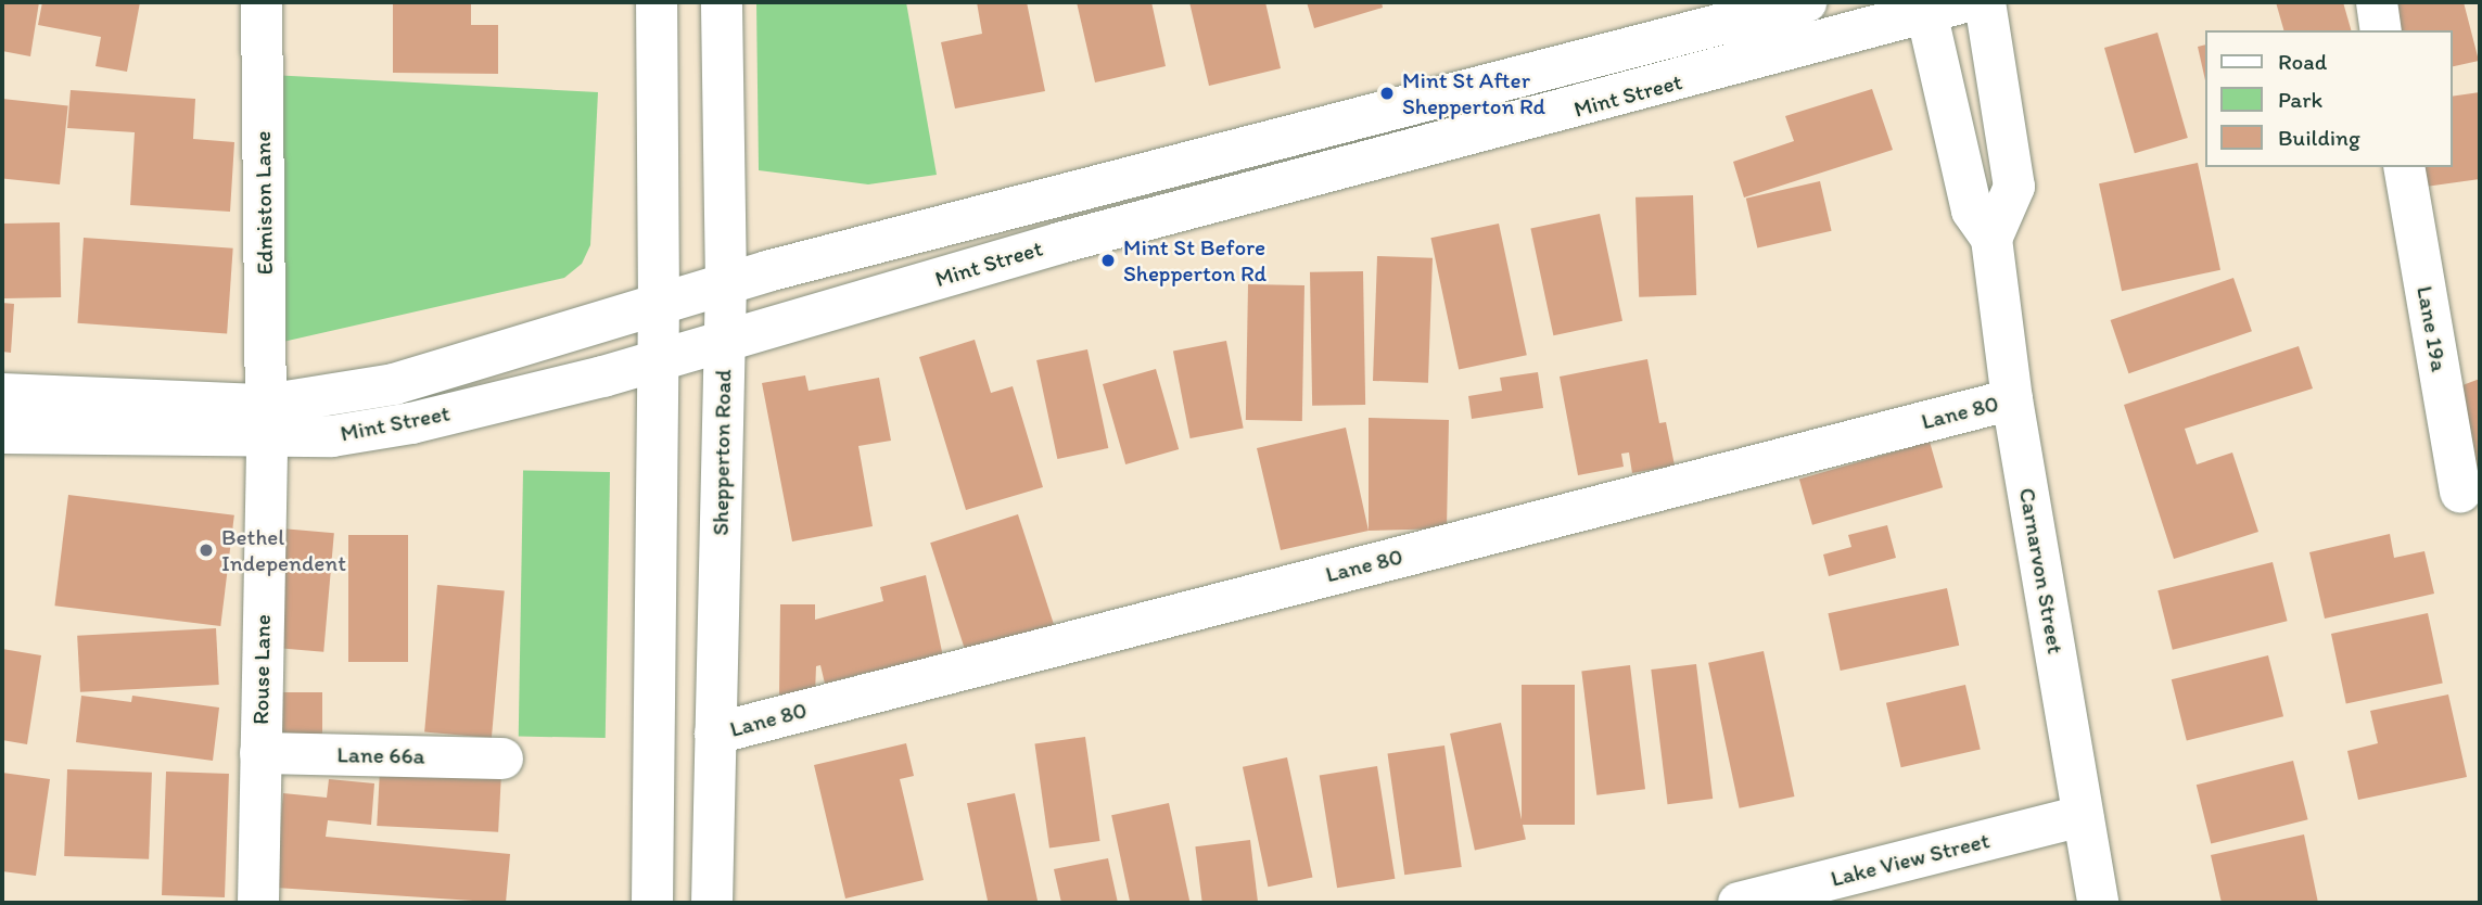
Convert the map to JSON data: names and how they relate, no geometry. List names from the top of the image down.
{
  "streets": {
    "main road": [
      "Mint Street",
      "Edmiston Lane",
      "Lane 19a",
      "Lane 80",
      "Shepperton Road",
      "Carnarvon Street",
      "Rouse Lane",
      "Lane 66a",
      "Lake View Street"
    ]
  },
  "crossings": [
    ["Mint Street", "Edmiston Lane"],
    ["Mint Street", "Shepperton Road"],
    ["Mint Street", "Carnarvon Street"],
    ["Mint Street", "Rouse Lane"],
    ["Edmiston Lane", "Rouse Lane"],
    ["Lane 80", "Shepperton Road"],
    ["Lane 80", "Carnarvon Street"],
    ["Carnarvon Street", "Lake View Street"],
    ["Rouse Lane", "Lane 66a"]
  ],
  "places": ["Mint St After Shepperton Rd", "Mint St Before Shepperton Rd", "Bethel Independent"],
  "legend": ["Road", "Park", "Building"]
}
